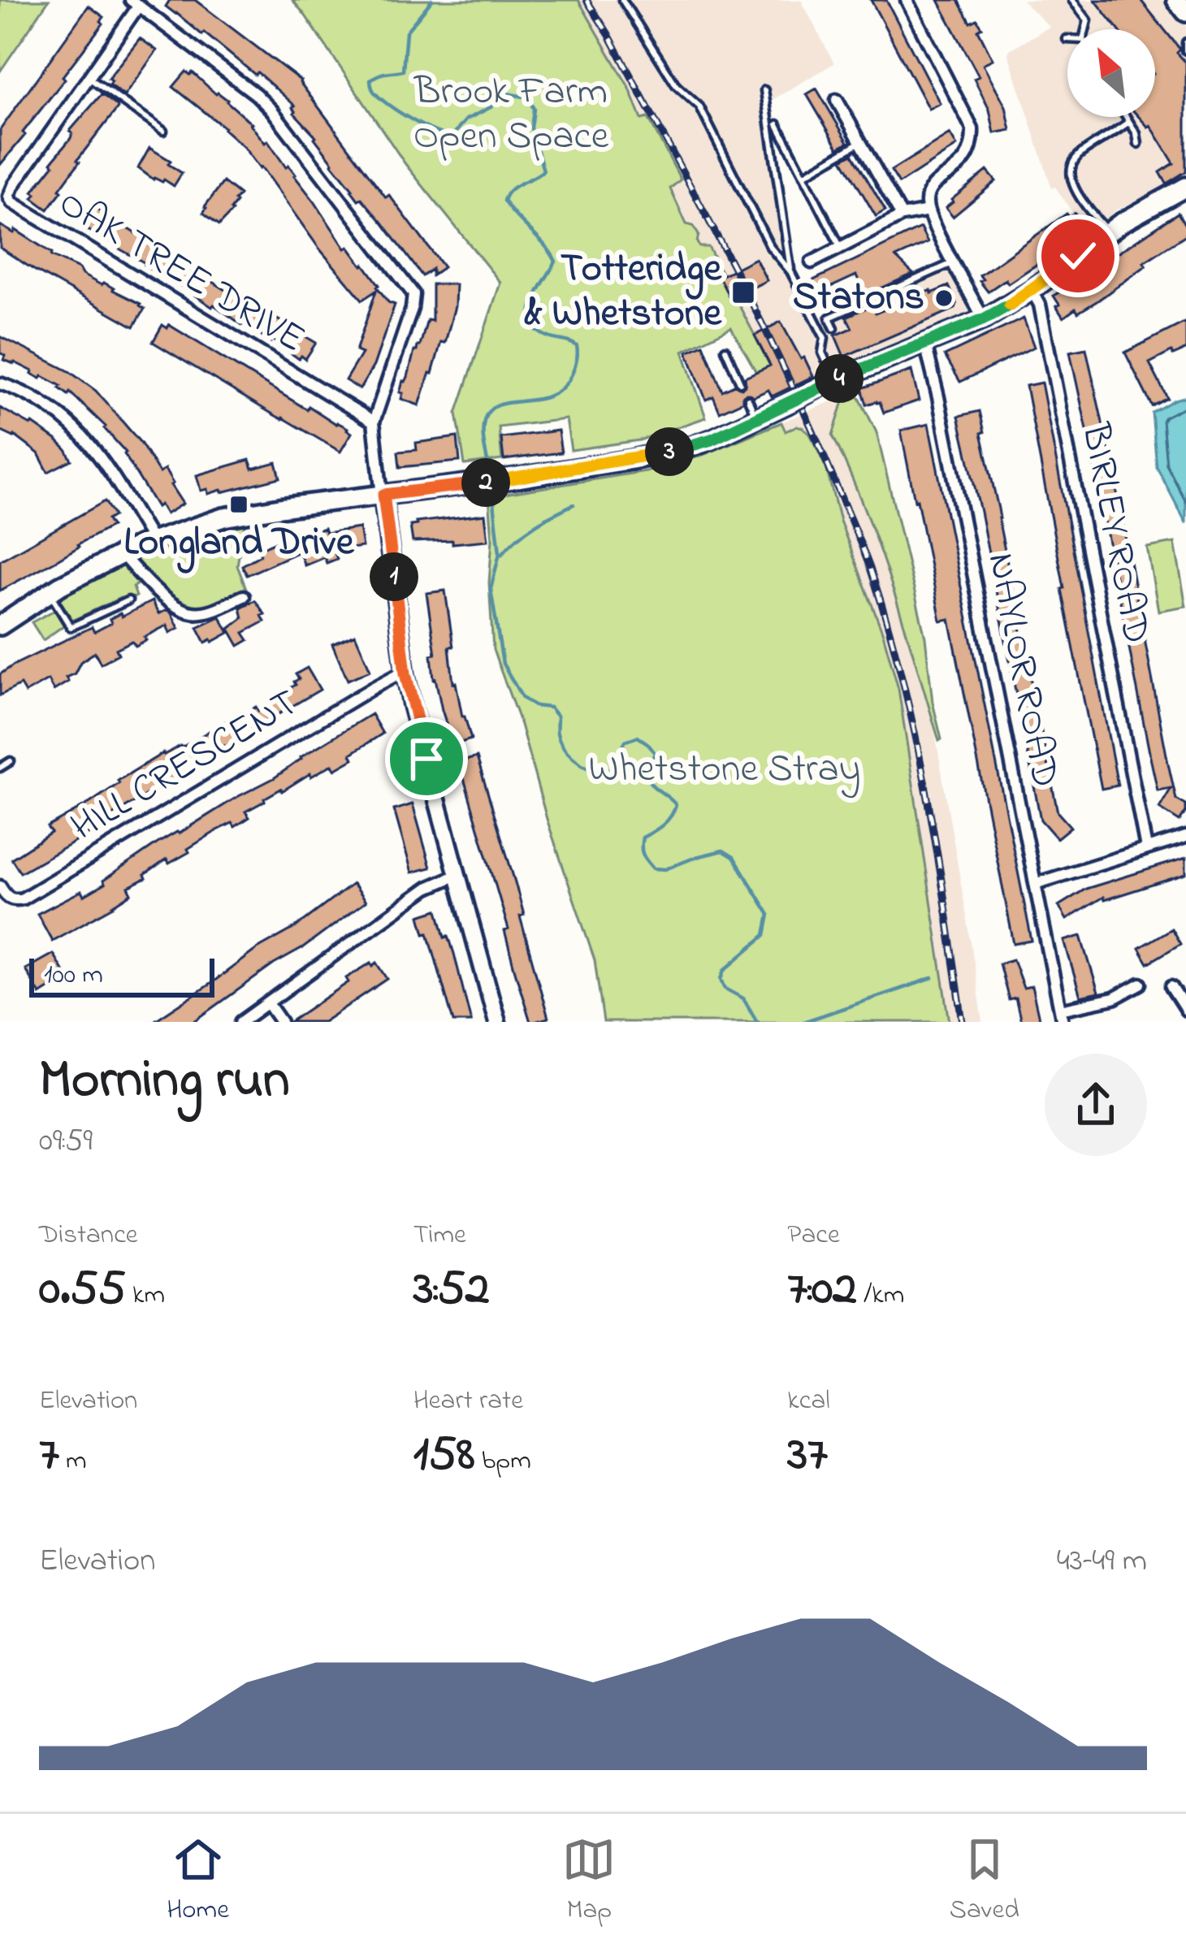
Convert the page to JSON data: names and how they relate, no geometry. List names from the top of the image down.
{
  "streets": {
    "street": [
      "OAK TREE DRIVE",
      "BIRLEY ROAD",
      "NAYLOR ROAD",
      "HILL CRESCENT"
    ]
  },
  "parks": ["Brook Farm Open Space", "Whetstone Stray"],
  "places": {
    "transit": ["Totteridge & Whetstone", "Longland Drive"],
    "other": ["Statons"]
  },
  "scale_bar": "100 m",
  "north": "top left",
  "page": {
    "pins": [
      "4",
      "3",
      "2",
      "1"
    ],
    "scale": "100 m",
    "heading": ["Morning run", "09:59"],
    "stats": [
      ["Distance", "0.55 km"],
      ["Time", "3:52"],
      ["Pace", "7:02 /km"],
      ["Elevation", "7 m"],
      ["Heart rate", "158 bpm"],
      ["kcal", "37"]
    ],
    "chart": ["Elevation", "43–49 m"],
    "tabs": ["Home", "Map", "Saved"]
  }
}
